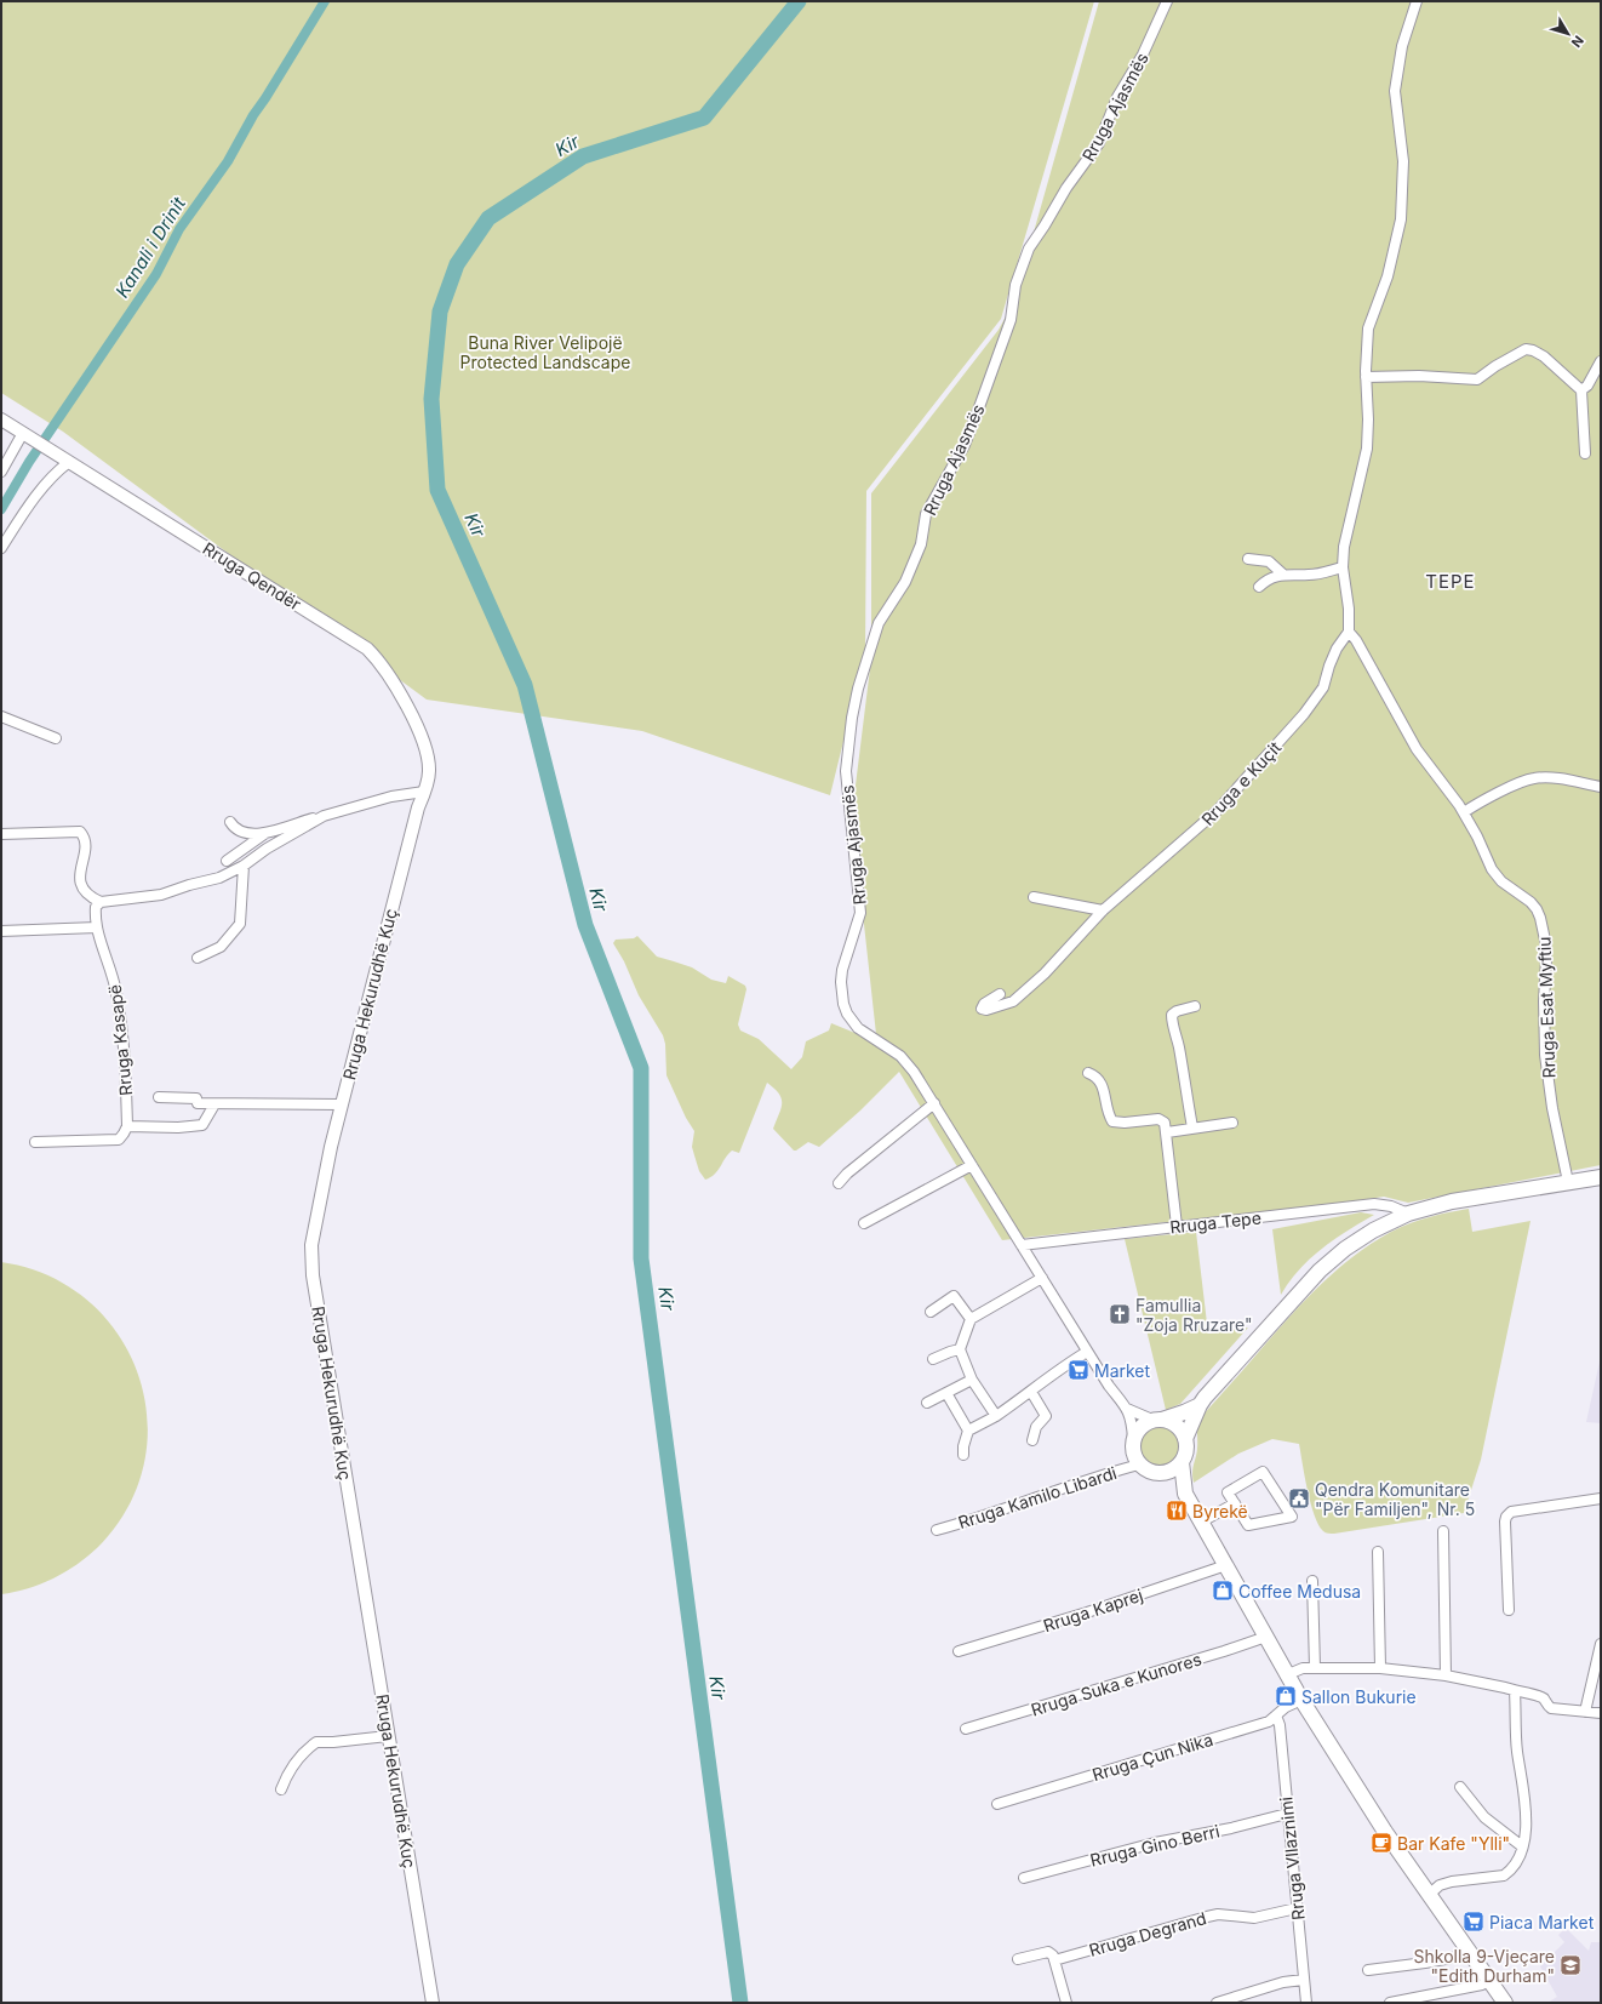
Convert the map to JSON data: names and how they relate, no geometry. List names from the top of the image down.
{
  "streets": {
    "street": [
      "Rruga Ajasmës",
      "Rruga Qendër",
      "Rruga e Kuçit",
      "Rruga Hekurudhë Kuç",
      "Rruga Esat Myftiu",
      "Rruga Kasapë",
      "Rruga Tepe",
      "Rruga Kamilo Libardi",
      "Rruga Kaprej",
      "Rruga Suka e Kunores",
      "Rruga Çun Nika",
      "Rruga Gino Berri",
      "Rruga Vllaznimi",
      "Rruga Degrand"
    ]
  },
  "crossings": [
    ["Rruga Qendër", "Rruga Hekurudhë Kuç"],
    ["Rruga e Kuçit", "Rruga Esat Myftiu"],
    ["Rruga Hekurudhë Kuç", "Rruga Kasapë"],
    ["Rruga Çun Nika", "Rruga Vllaznimi"],
    ["Rruga Gino Berri", "Rruga Vllaznimi"],
    ["Rruga Vllaznimi", "Rruga Degrand"]
  ],
  "districts": ["TEPE"],
  "water": ["Kir", "Kanali i Drinit"],
  "parks": ["Buna River Velipojë Protected Landscape"],
  "places": {
    "church": ["Famullia \"Zoja Rruzare\""],
    "supermarket": ["Market", "Piaca Market"],
    "public building": ["Qendra Komunitare \"Për Familjen\", Nr. 5"],
    "restaurant": ["Byrekë"],
    "shop": ["Coffee Medusa", "Sallon Bukurie"],
    "cafe": ["Bar Kafe \"Ylli\""],
    "school or university": ["Shkolla 9-Vjeçare \"Edith Durham\""]
  },
  "north": "bottom right"
}
